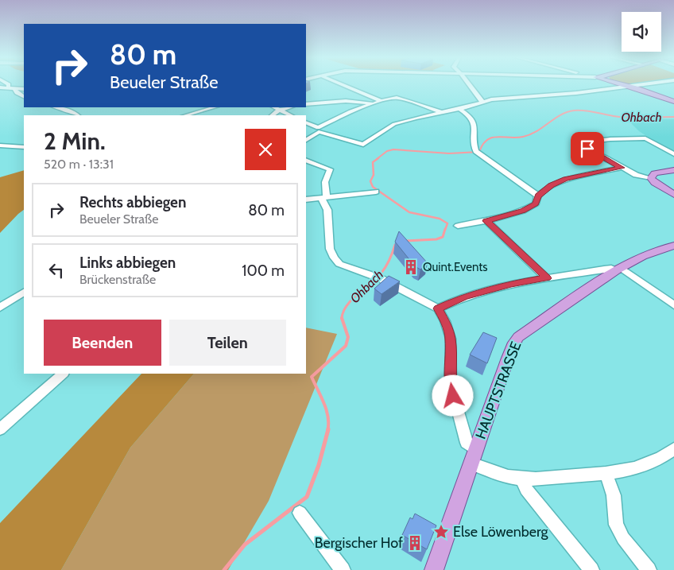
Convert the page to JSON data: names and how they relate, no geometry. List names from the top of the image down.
{
  "streets": {
    "main road": ["HAUPTSTRASSE"]
  },
  "water": ["Ohbach"],
  "places": {
    "building": ["Quint.Events", "Bergischer Hof"],
    "place": ["Else Löwenberg"]
  },
  "page": {
    "turn": ["80 m", "Beueler Straße"],
    "heading": ["2 Min.", "520 m · 13:31"],
    "list": [
      {
        "name": "Rechts abbiegen",
        "note": "Beueler Straße",
        "value": "80 m"
      },
      {
        "name": "Links abbiegen",
        "note": "Brückenstraße",
        "value": "100 m"
      }
    ],
    "buttons": ["Beenden", "Teilen"]
  }
}
